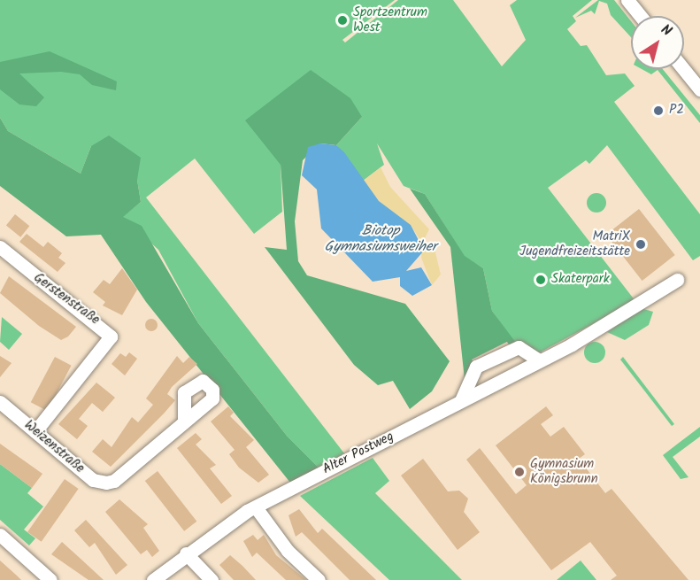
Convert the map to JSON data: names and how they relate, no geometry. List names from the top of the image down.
{
  "streets": {
    "street": ["Gerstenstraße", "Weizenstraße", "Alter Postweg"]
  },
  "crossings": [
    ["Gerstenstraße", "Weizenstraße"]
  ],
  "water": ["Biotop Gymnasiumsweiher"],
  "places": [
    "Sportzentrum West",
    "P2",
    "MatriX Jugendfreizeitstätte",
    "Skaterpark",
    "Gymnasium Königsbrunn"
  ],
  "north": "top right"
}
